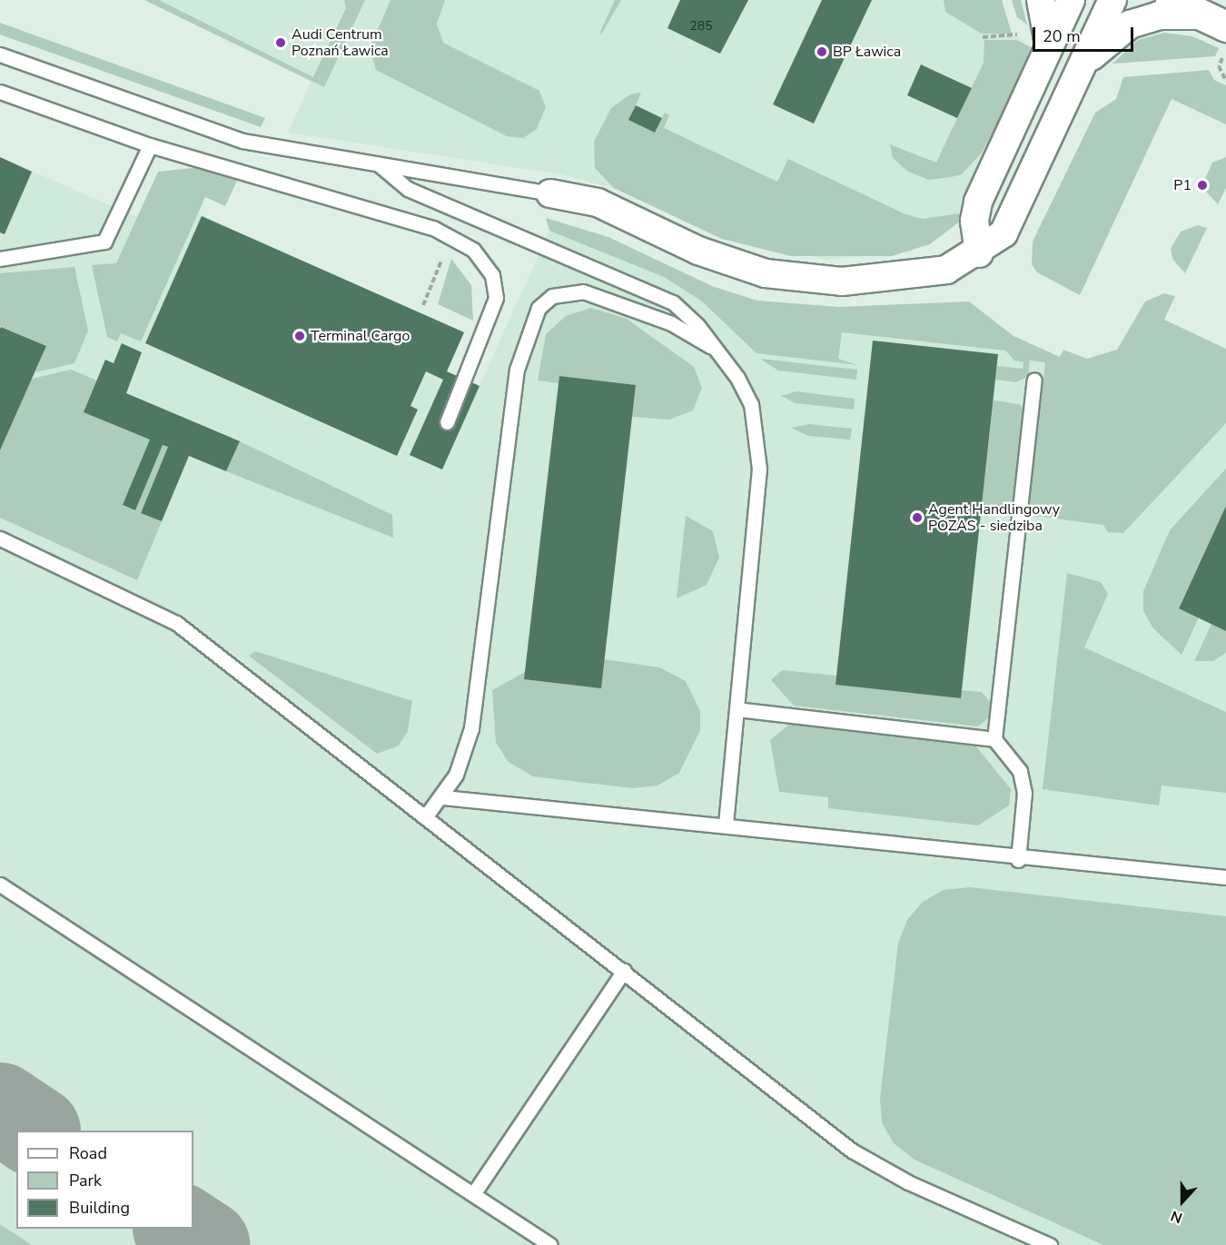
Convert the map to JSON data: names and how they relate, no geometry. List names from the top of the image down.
{
  "places": [
    "Audi Centrum Poznań Ławica",
    "BP Ławica",
    "P1",
    "Terminal Cargo",
    "Agent Handlingowy POZAS - siedziba"
  ],
  "house_numbers": ["285"],
  "legend": ["Road", "Park", "Building"],
  "scale_bar": "20 m",
  "north": "bottom"
}
